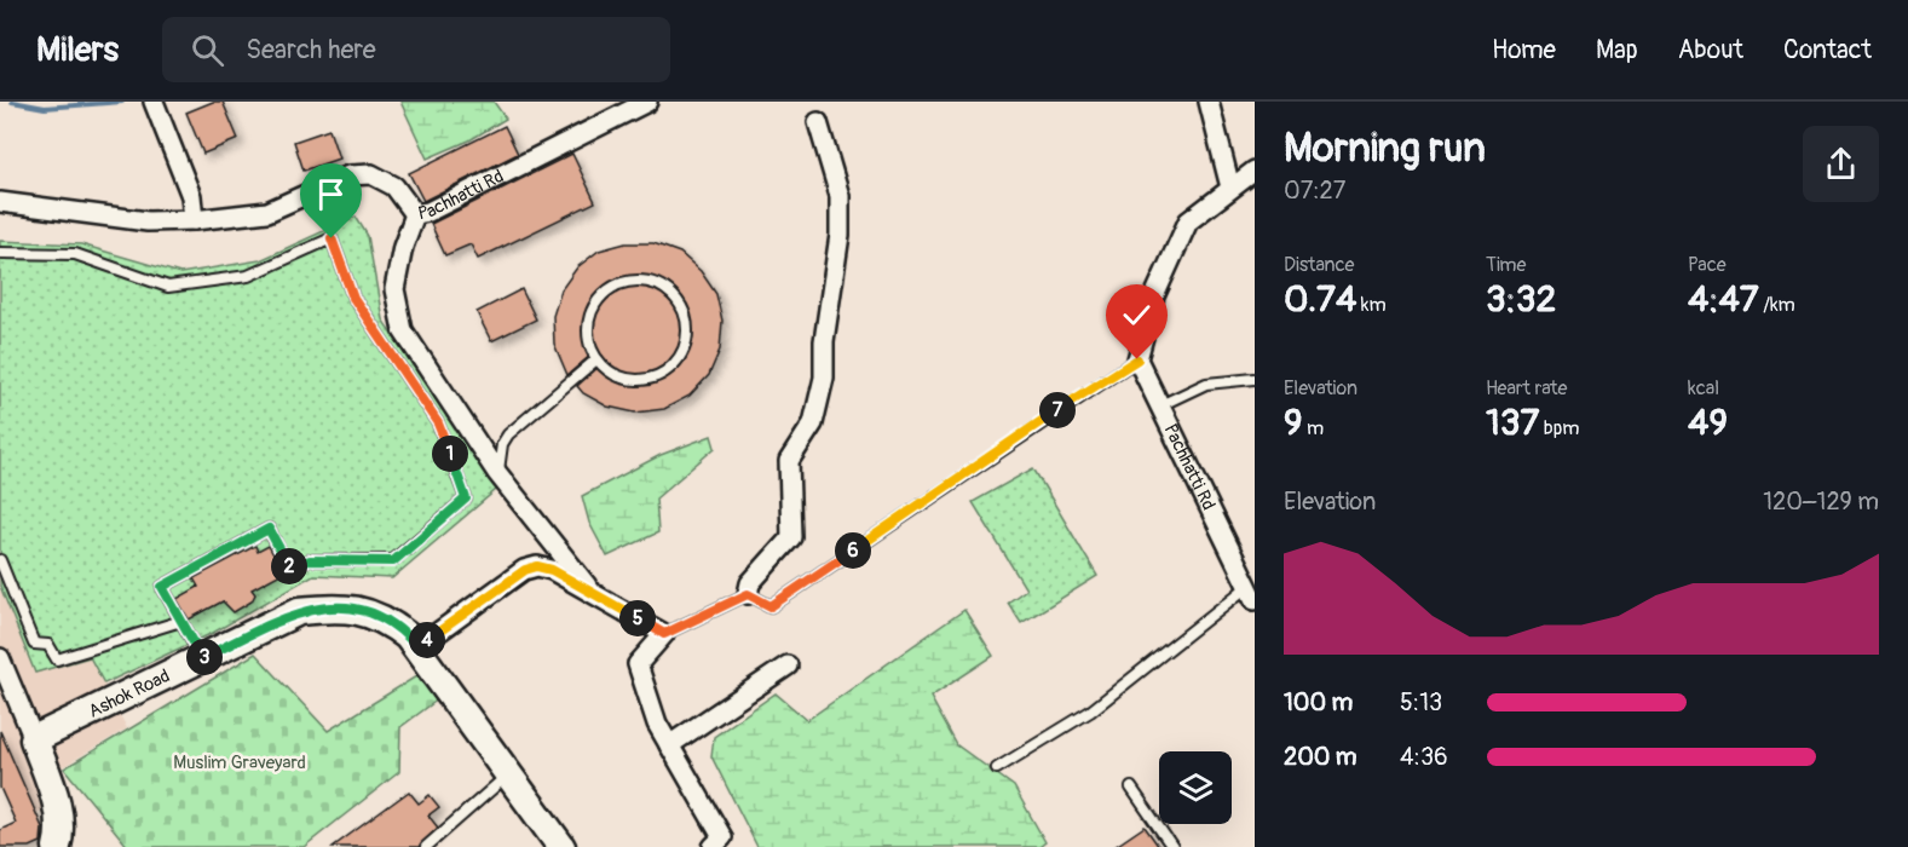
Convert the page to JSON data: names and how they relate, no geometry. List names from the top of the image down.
{
  "streets": {
    "street": ["Pachhatti Rd", "Ashok Road"]
  },
  "parks": ["Muslim Graveyard"],
  "page": {
    "header": "Milers",
    "search": "Search here",
    "nav": [
      "Home",
      "Map",
      "About",
      "Contact"
    ],
    "heading": ["Morning run", "07:27"],
    "stats": [
      ["Distance", "0.74 km"],
      ["Time", "3:32"],
      ["Pace", "4:47 /km"],
      ["Elevation", "9 m"],
      ["Heart rate", "137 bpm"],
      ["kcal", "49"]
    ],
    "pins": [
      "7",
      "1",
      "6",
      "2",
      "5",
      "4",
      "3"
    ],
    "chart": ["Elevation", "120–129 m"],
    "list": [
      {
        "name": "100 m",
        "note": "5:13"
      },
      {
        "name": "200 m",
        "note": "4:36"
      }
    ]
  }
}
